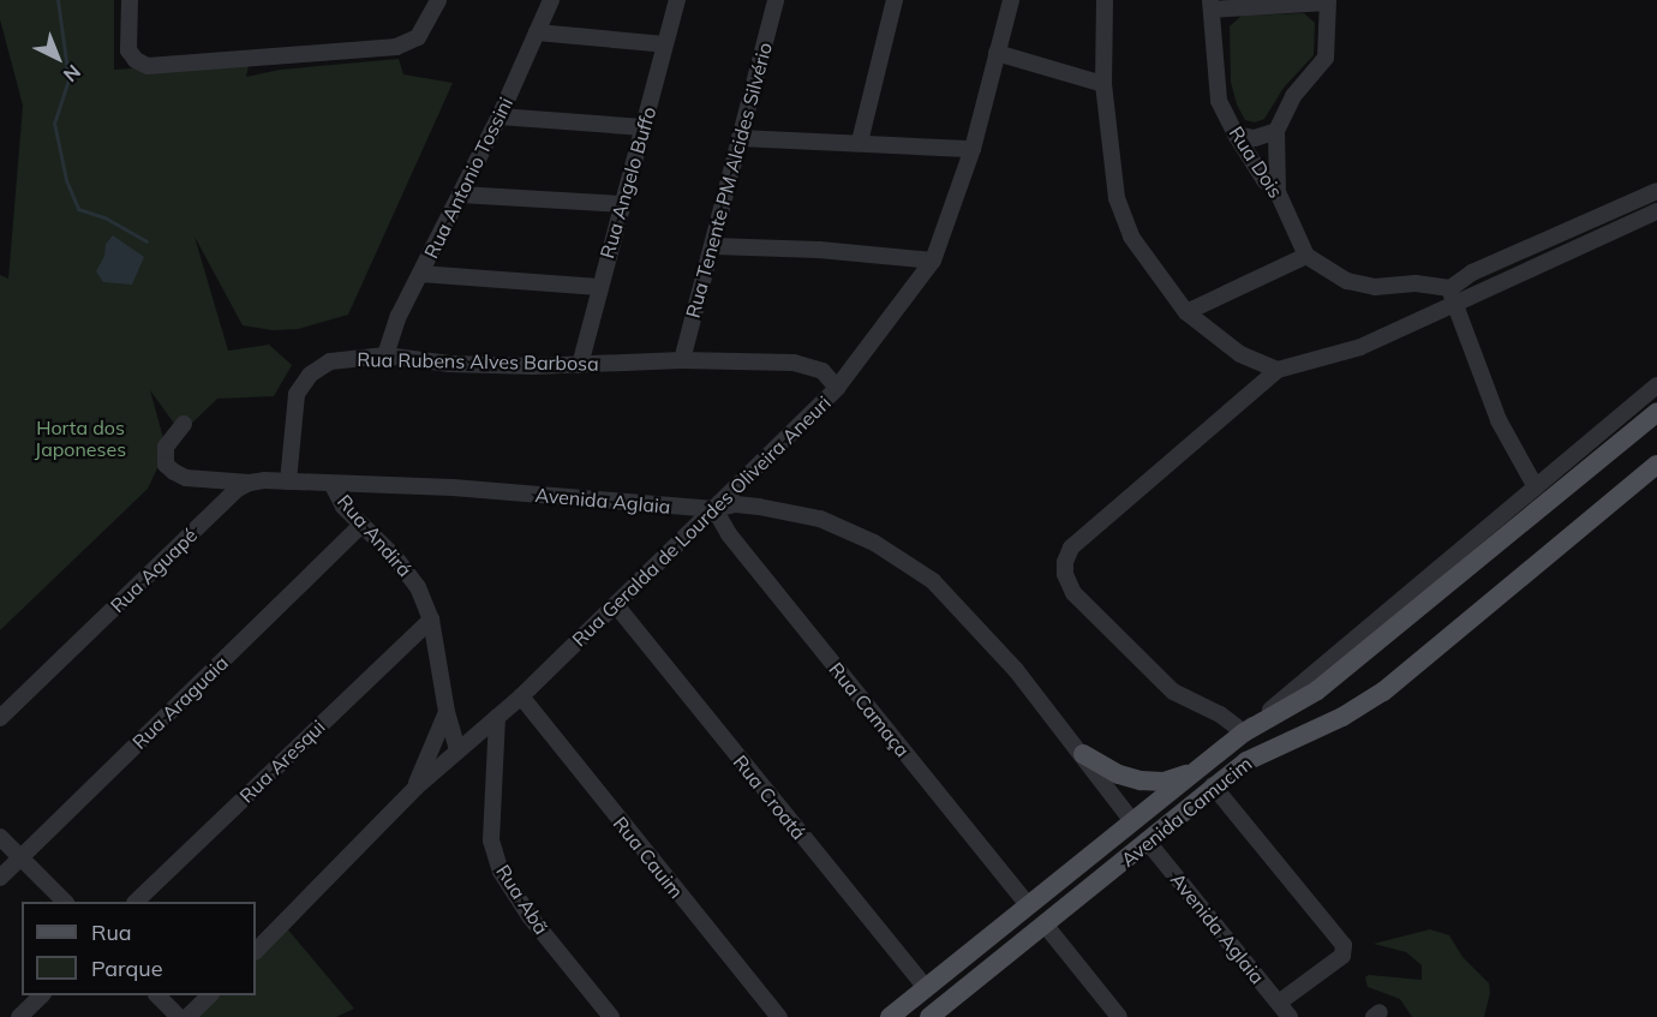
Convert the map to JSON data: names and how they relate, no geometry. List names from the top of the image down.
{
  "streets": {
    "main road": ["Avenida Camucim"],
    "street": [
      "Rua Dois",
      "Rua Antonio Tossini",
      "Rua Tenente PM Alcides Silvério",
      "Rua Angelo Buffo",
      "Rua Rubens Alves Barbosa",
      "Avenida Aglaia",
      "Rua Geralda de Lourdes Oliveira Aneuri",
      "Rua Andirá",
      "Rua Aguapé",
      "Rua Araguaia",
      "Rua Camaça",
      "Rua Aresqui",
      "Rua Croatá",
      "Rua Cauim",
      "Rua Abã"
    ]
  },
  "crossings": [
    ["Rua Antonio Tossini", "Rua Rubens Alves Barbosa"],
    ["Rua Tenente PM Alcides Silvério", "Rua Rubens Alves Barbosa"],
    ["Rua Angelo Buffo", "Rua Rubens Alves Barbosa"],
    ["Rua Rubens Alves Barbosa", "Rua Geralda de Lourdes Oliveira Aneuri"],
    ["Avenida Aglaia", "Rua Geralda de Lourdes Oliveira Aneuri"],
    ["Avenida Aglaia", "Rua Andirá"],
    ["Avenida Aglaia", "Rua Camaça"],
    ["Avenida Aglaia", "Avenida Camucim"],
    ["Rua Geralda de Lourdes Oliveira Aneuri", "Rua Andirá"],
    ["Rua Geralda de Lourdes Oliveira Aneuri", "Rua Camaça"],
    ["Rua Geralda de Lourdes Oliveira Aneuri", "Rua Croatá"],
    ["Rua Geralda de Lourdes Oliveira Aneuri", "Rua Cauim"],
    ["Rua Geralda de Lourdes Oliveira Aneuri", "Rua Abã"],
    ["Rua Andirá", "Rua Araguaia"],
    ["Rua Andirá", "Rua Aresqui"],
    ["Rua Camaça", "Avenida Camucim"],
    ["Rua Croatá", "Avenida Camucim"]
  ],
  "parks": ["Horta dos Japoneses"],
  "legend": ["Rua", "Parque"],
  "north": "bottom right"
}
